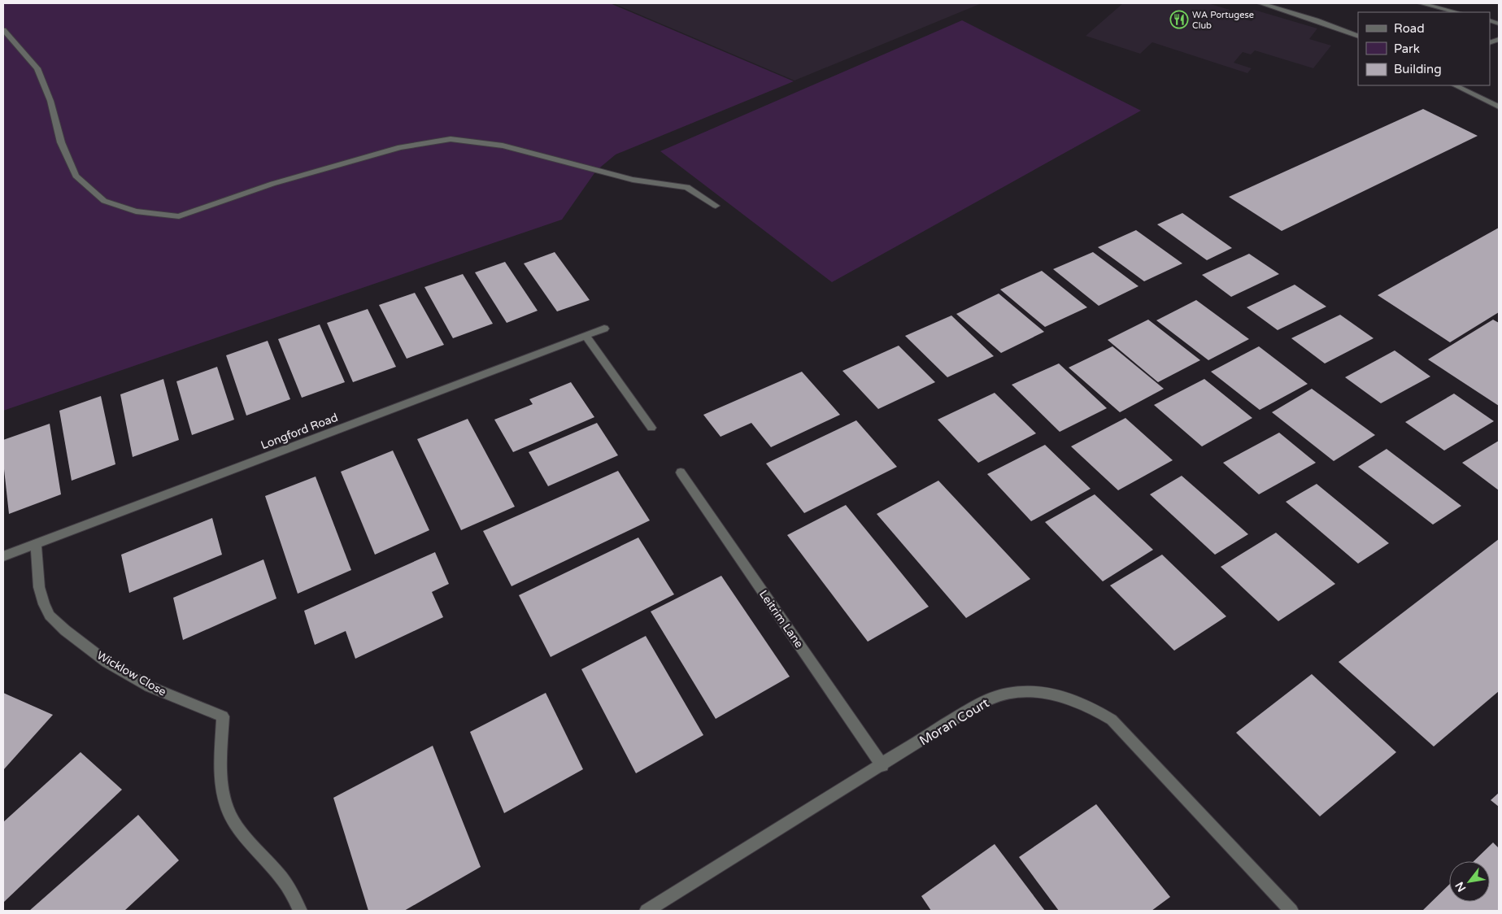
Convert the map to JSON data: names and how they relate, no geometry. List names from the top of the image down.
{
  "streets": {
    "street": [
      "Longford Road",
      "Leitrim Lane",
      "Wicklow Close",
      "Moran Court"
    ]
  },
  "crossings": [
    ["Longford Road", "Wicklow Close"],
    ["Leitrim Lane", "Moran Court"]
  ],
  "places": {
    "restaurant": ["WA Portugese Club"]
  },
  "legend": ["Road", "Park", "Building"],
  "north": "bottom left"
}
